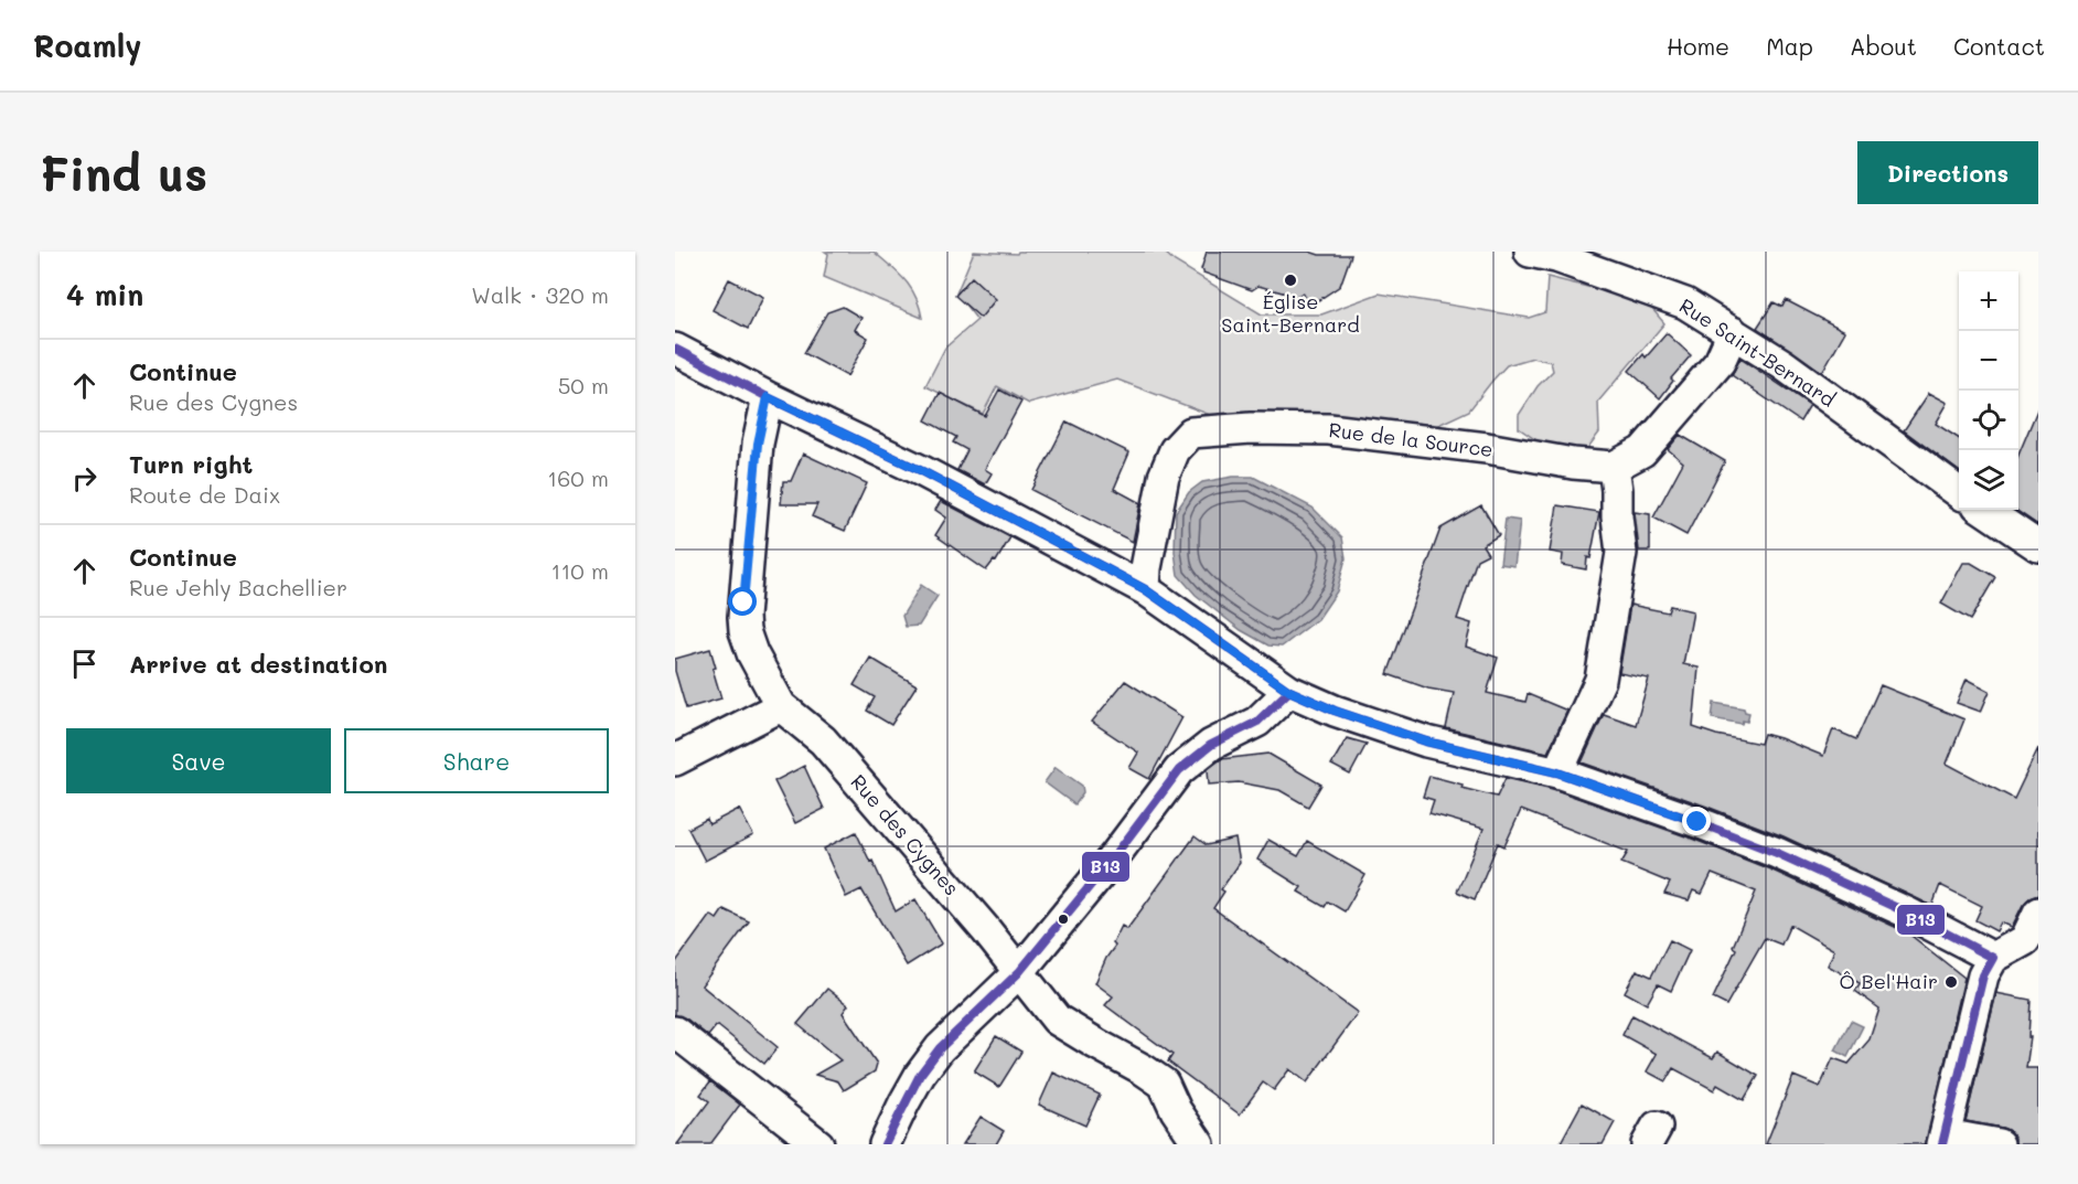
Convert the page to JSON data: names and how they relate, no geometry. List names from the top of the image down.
{
  "streets": {
    "street": ["Rue Saint-Bernard", "Rue de la Source", "Rue des Cygnes"]
  },
  "places": ["Église Saint-Bernard", "Ô Bel'Hair"],
  "lines": ["transit line B13"],
  "page": {
    "header": "Roamly",
    "nav": [
      "Home",
      "Map",
      "About",
      "Contact"
    ],
    "buttons": [
      "Directions",
      ["Save", "Share"]
    ],
    "title": "Find us",
    "heading": ["4 min", "Walk · 320 m"],
    "map_buttons": ["+", "−"],
    "list": [
      ["Continue", "Rue des Cygnes", "50 m"],
      ["Turn right", "Route de Daix", "160 m"],
      ["Continue", "Rue Jehly Bachellier", "110 m"],
      "Arrive at destination"
    ]
  }
}
